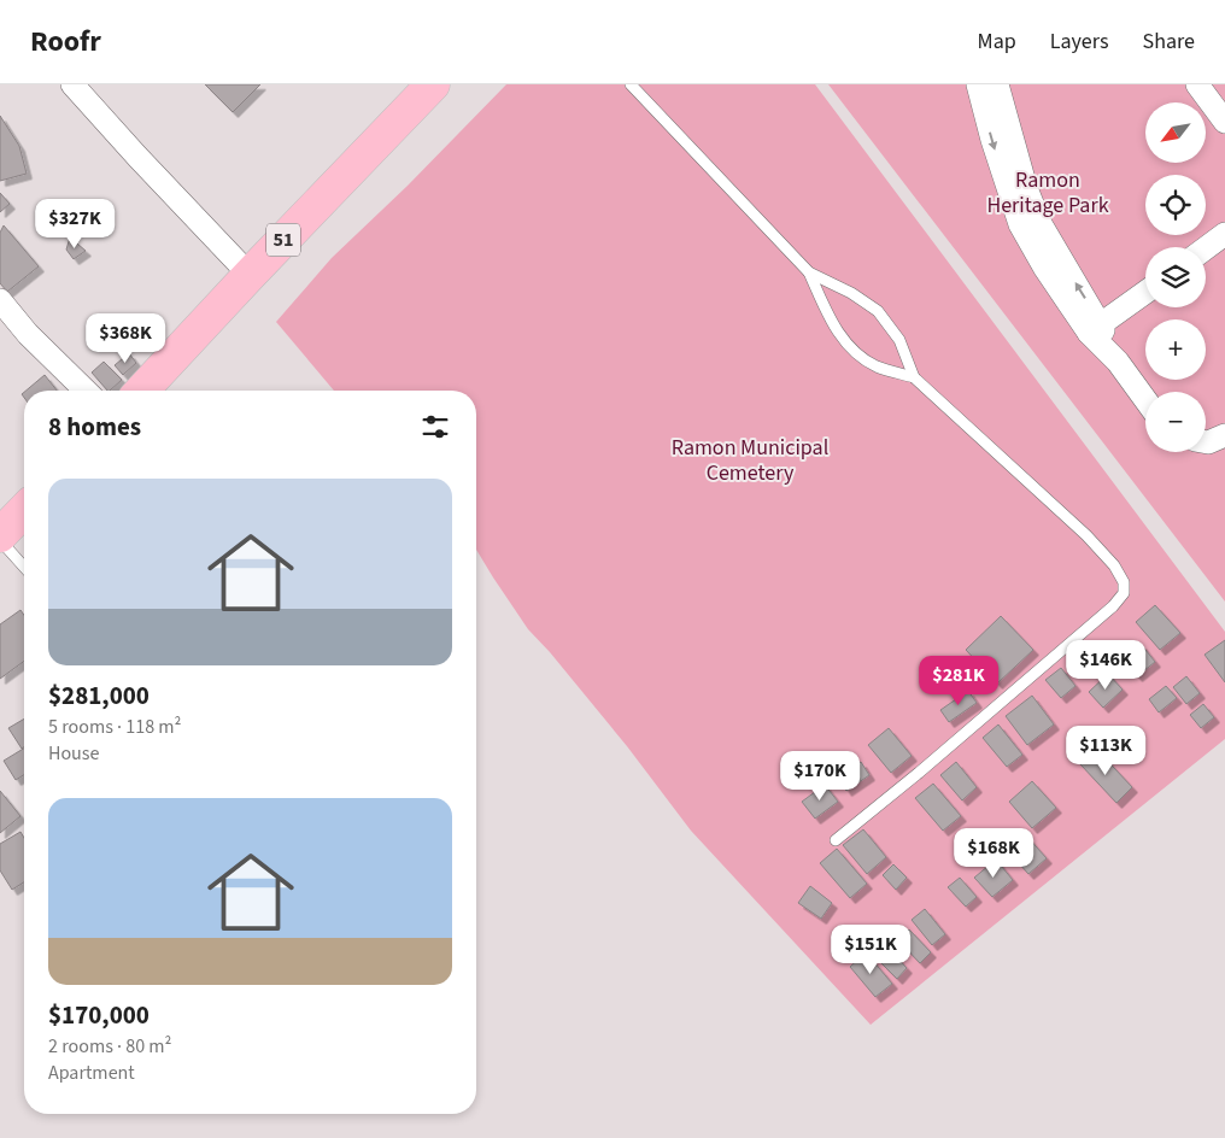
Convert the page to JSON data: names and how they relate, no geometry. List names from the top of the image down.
{
  "streets": {
    "highway": ["51"]
  },
  "parks": ["Ramon Heritage Park", "Ramon Municipal Cemetery"],
  "north": "bottom left",
  "page": {
    "header": "Roofr",
    "nav": ["Map", "Layers", "Share"],
    "map_buttons": ["+", "−"],
    "price": [
      "$327K",
      "$368K",
      "$146K",
      "$281K",
      "$113K",
      "$170K",
      "$168K",
      "$151K"
    ],
    "heading": "8 homes",
    "list": [
      {
        "name": "$281,000",
        "note": "5 rooms · 118 m² · House"
      },
      {
        "name": "$170,000",
        "note": "2 rooms · 80 m² · Apartment"
      }
    ]
  }
}
